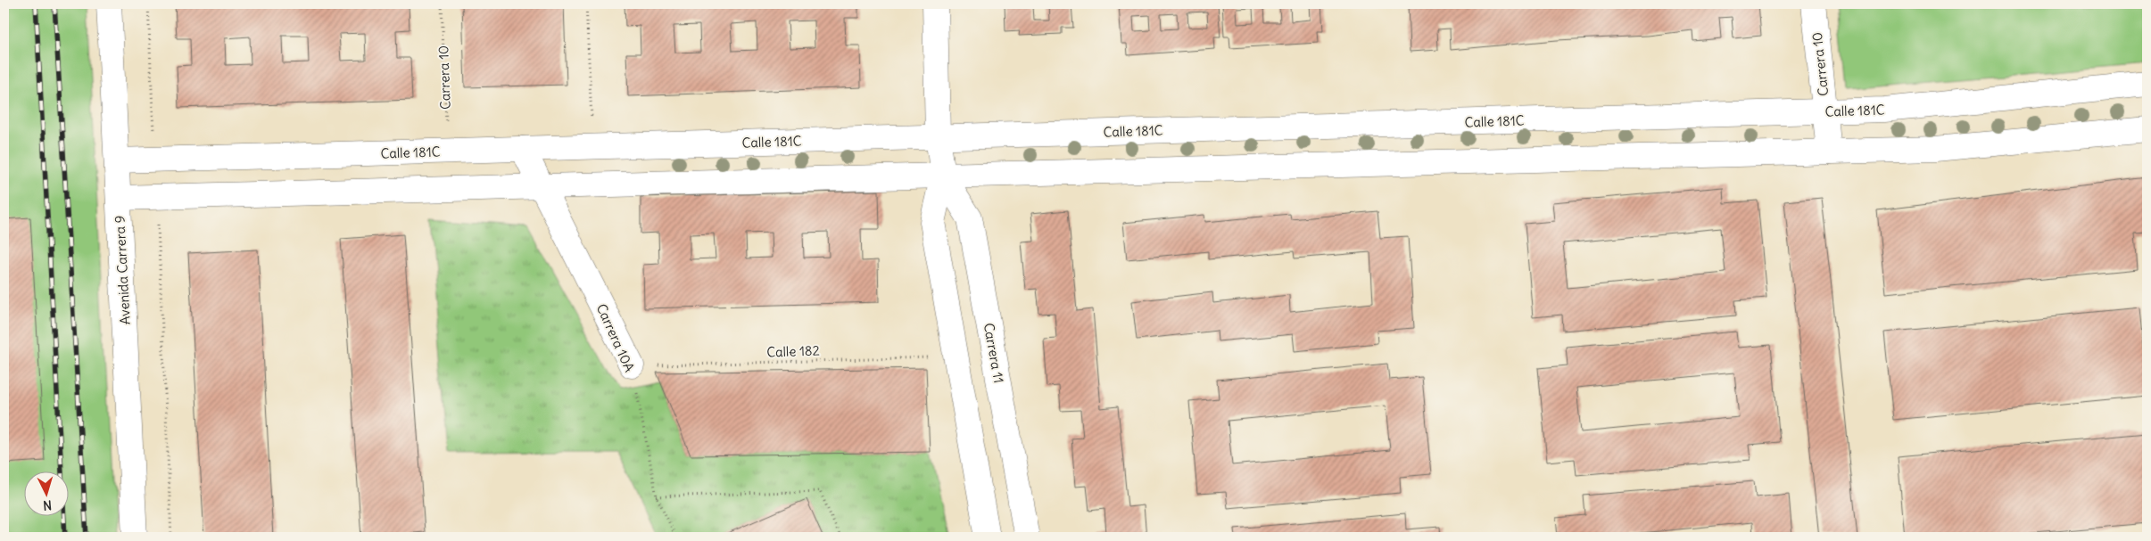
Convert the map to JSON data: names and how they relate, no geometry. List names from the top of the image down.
{
  "streets": {
    "street": [
      "Carrera 10",
      "Calle 181C",
      "Avenida Carrera 9",
      "Carrera 10A",
      "Carrera 11"
    ],
    "path": ["Calle 182"]
  },
  "crossings": [
    ["Carrera 10", "Calle 181C"],
    ["Calle 181C", "Avenida Carrera 9"],
    ["Calle 181C", "Carrera 10A"],
    ["Calle 181C", "Carrera 11"],
    ["Carrera 10A", "Calle 182"],
    ["Calle 182", "Carrera 11"]
  ],
  "north": "bottom"
}
